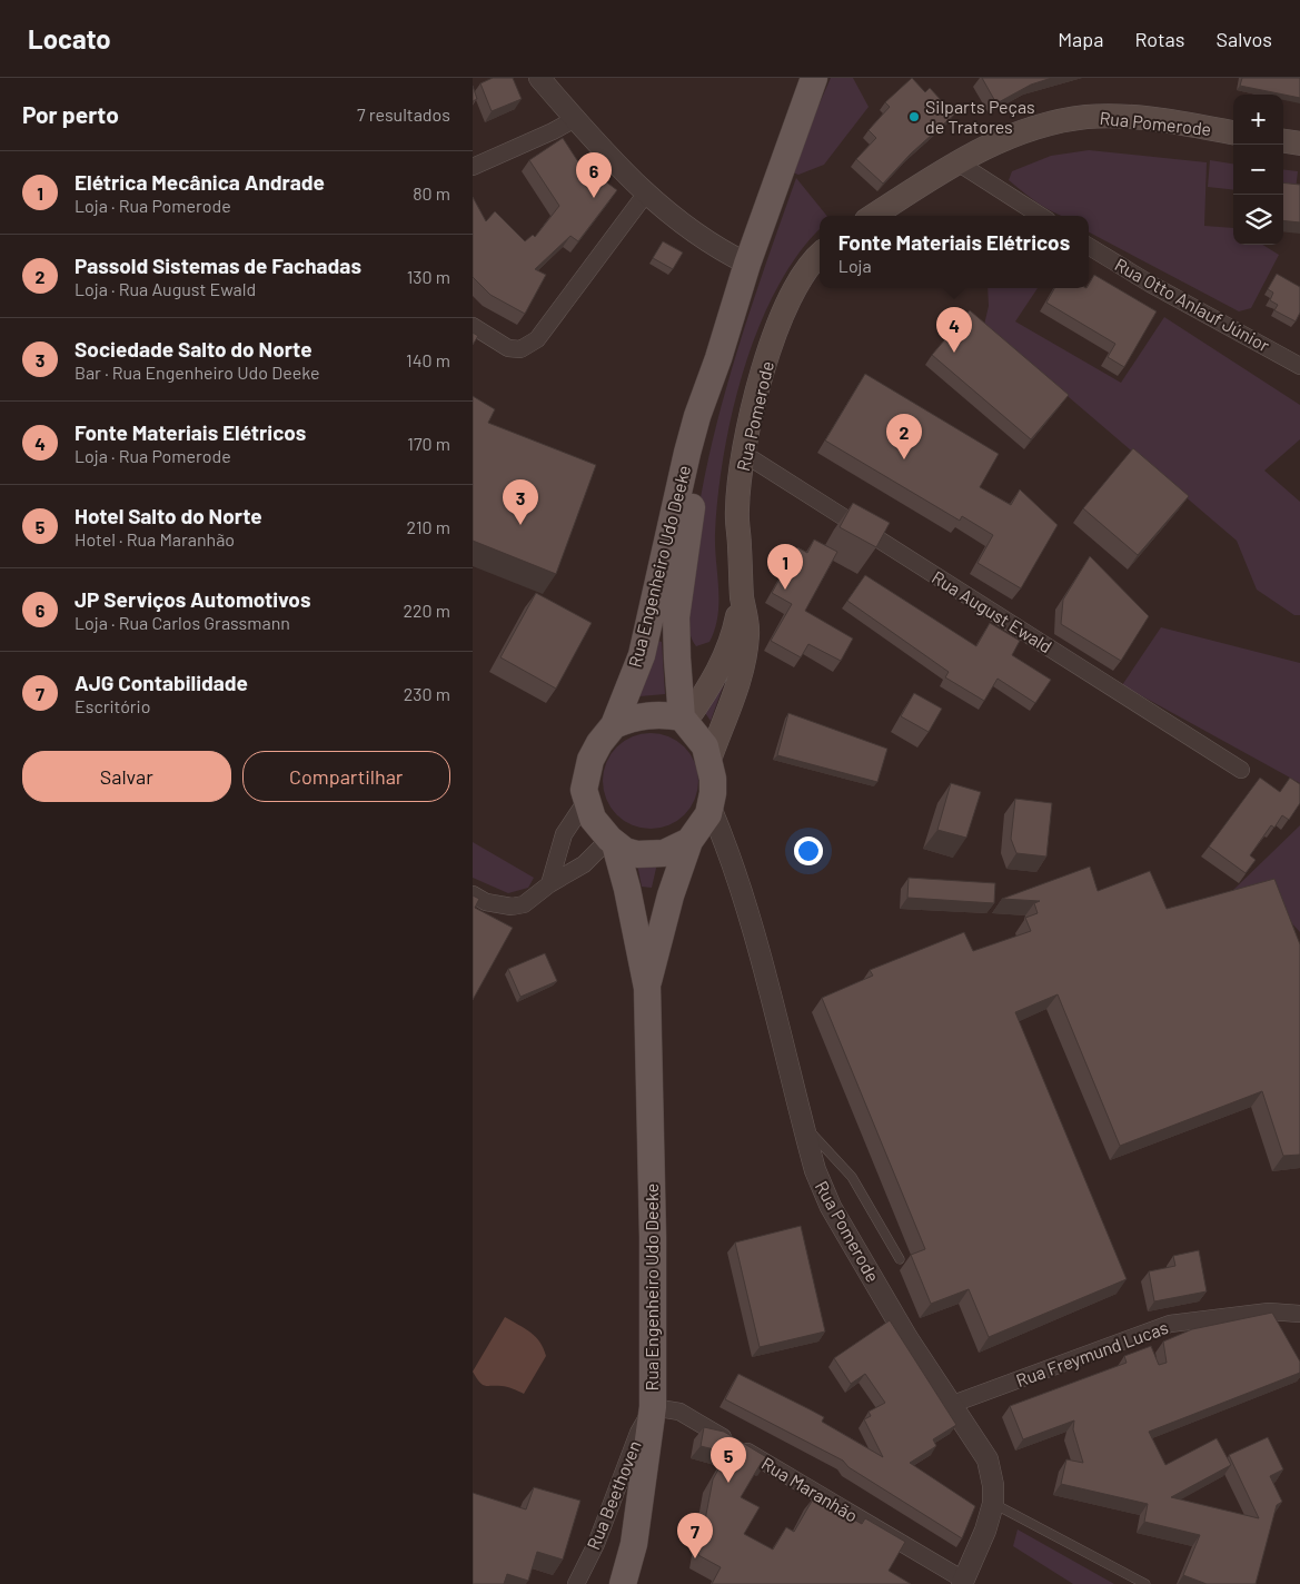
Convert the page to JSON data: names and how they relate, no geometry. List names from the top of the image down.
{
  "streets": {
    "main road": ["Rua Pomerode", "Rua Engenheiro Udo Deeke"],
    "street": [
      "Rua Otto Anlauf Júnior",
      "Rua August Ewald",
      "Rua Freymund Lucas",
      "Rua Maranhão",
      "Rua Beethoven"
    ]
  },
  "crossings": [
    ["Rua Pomerode", "Rua Engenheiro Udo Deeke"],
    ["Rua Pomerode", "Rua August Ewald"],
    ["Rua Pomerode", "Rua Freymund Lucas"],
    ["Rua Pomerode", "Rua Maranhão"],
    ["Rua Engenheiro Udo Deeke", "Rua Maranhão"],
    ["Rua Engenheiro Udo Deeke", "Rua Beethoven"],
    ["Rua Maranhão", "Rua Beethoven"]
  ],
  "places": ["Silparts Peças de Tratores"],
  "page": {
    "header": "Locato",
    "nav": ["Mapa", "Rotas", "Salvos"],
    "heading": ["Por perto", "7 resultados"],
    "map_buttons": ["+", "−"],
    "list": [
      {
        "mark": "1",
        "name": "Elétrica Mecânica Andrade",
        "note": "Loja · Rua Pomerode",
        "value": "80 m"
      },
      {
        "mark": "2",
        "name": "Passold Sistemas de Fachadas",
        "note": "Loja · Rua August Ewald",
        "value": "130 m"
      },
      {
        "mark": "3",
        "name": "Sociedade Salto do Norte",
        "note": "Bar · Rua Engenheiro Udo Deeke",
        "value": "140 m"
      },
      {
        "mark": "4",
        "name": "Fonte Materiais Elétricos",
        "note": "Loja · Rua Pomerode",
        "value": "170 m"
      },
      {
        "mark": "5",
        "name": "Hotel Salto do Norte",
        "note": "Hotel · Rua Maranhão",
        "value": "210 m"
      },
      {
        "mark": "6",
        "name": "JP Serviços Automotivos",
        "note": "Loja · Rua Carlos Grassmann",
        "value": "220 m"
      },
      {
        "mark": "7",
        "name": "AJG Contabilidade",
        "note": "Escritório",
        "value": "230 m"
      }
    ],
    "pins": [
      "6",
      "4",
      "2",
      "3",
      "1",
      "5",
      "7"
    ],
    "popup": ["Fonte Materiais Elétricos", "Loja"],
    "buttons": ["Salvar", "Compartilhar"]
  }
}
